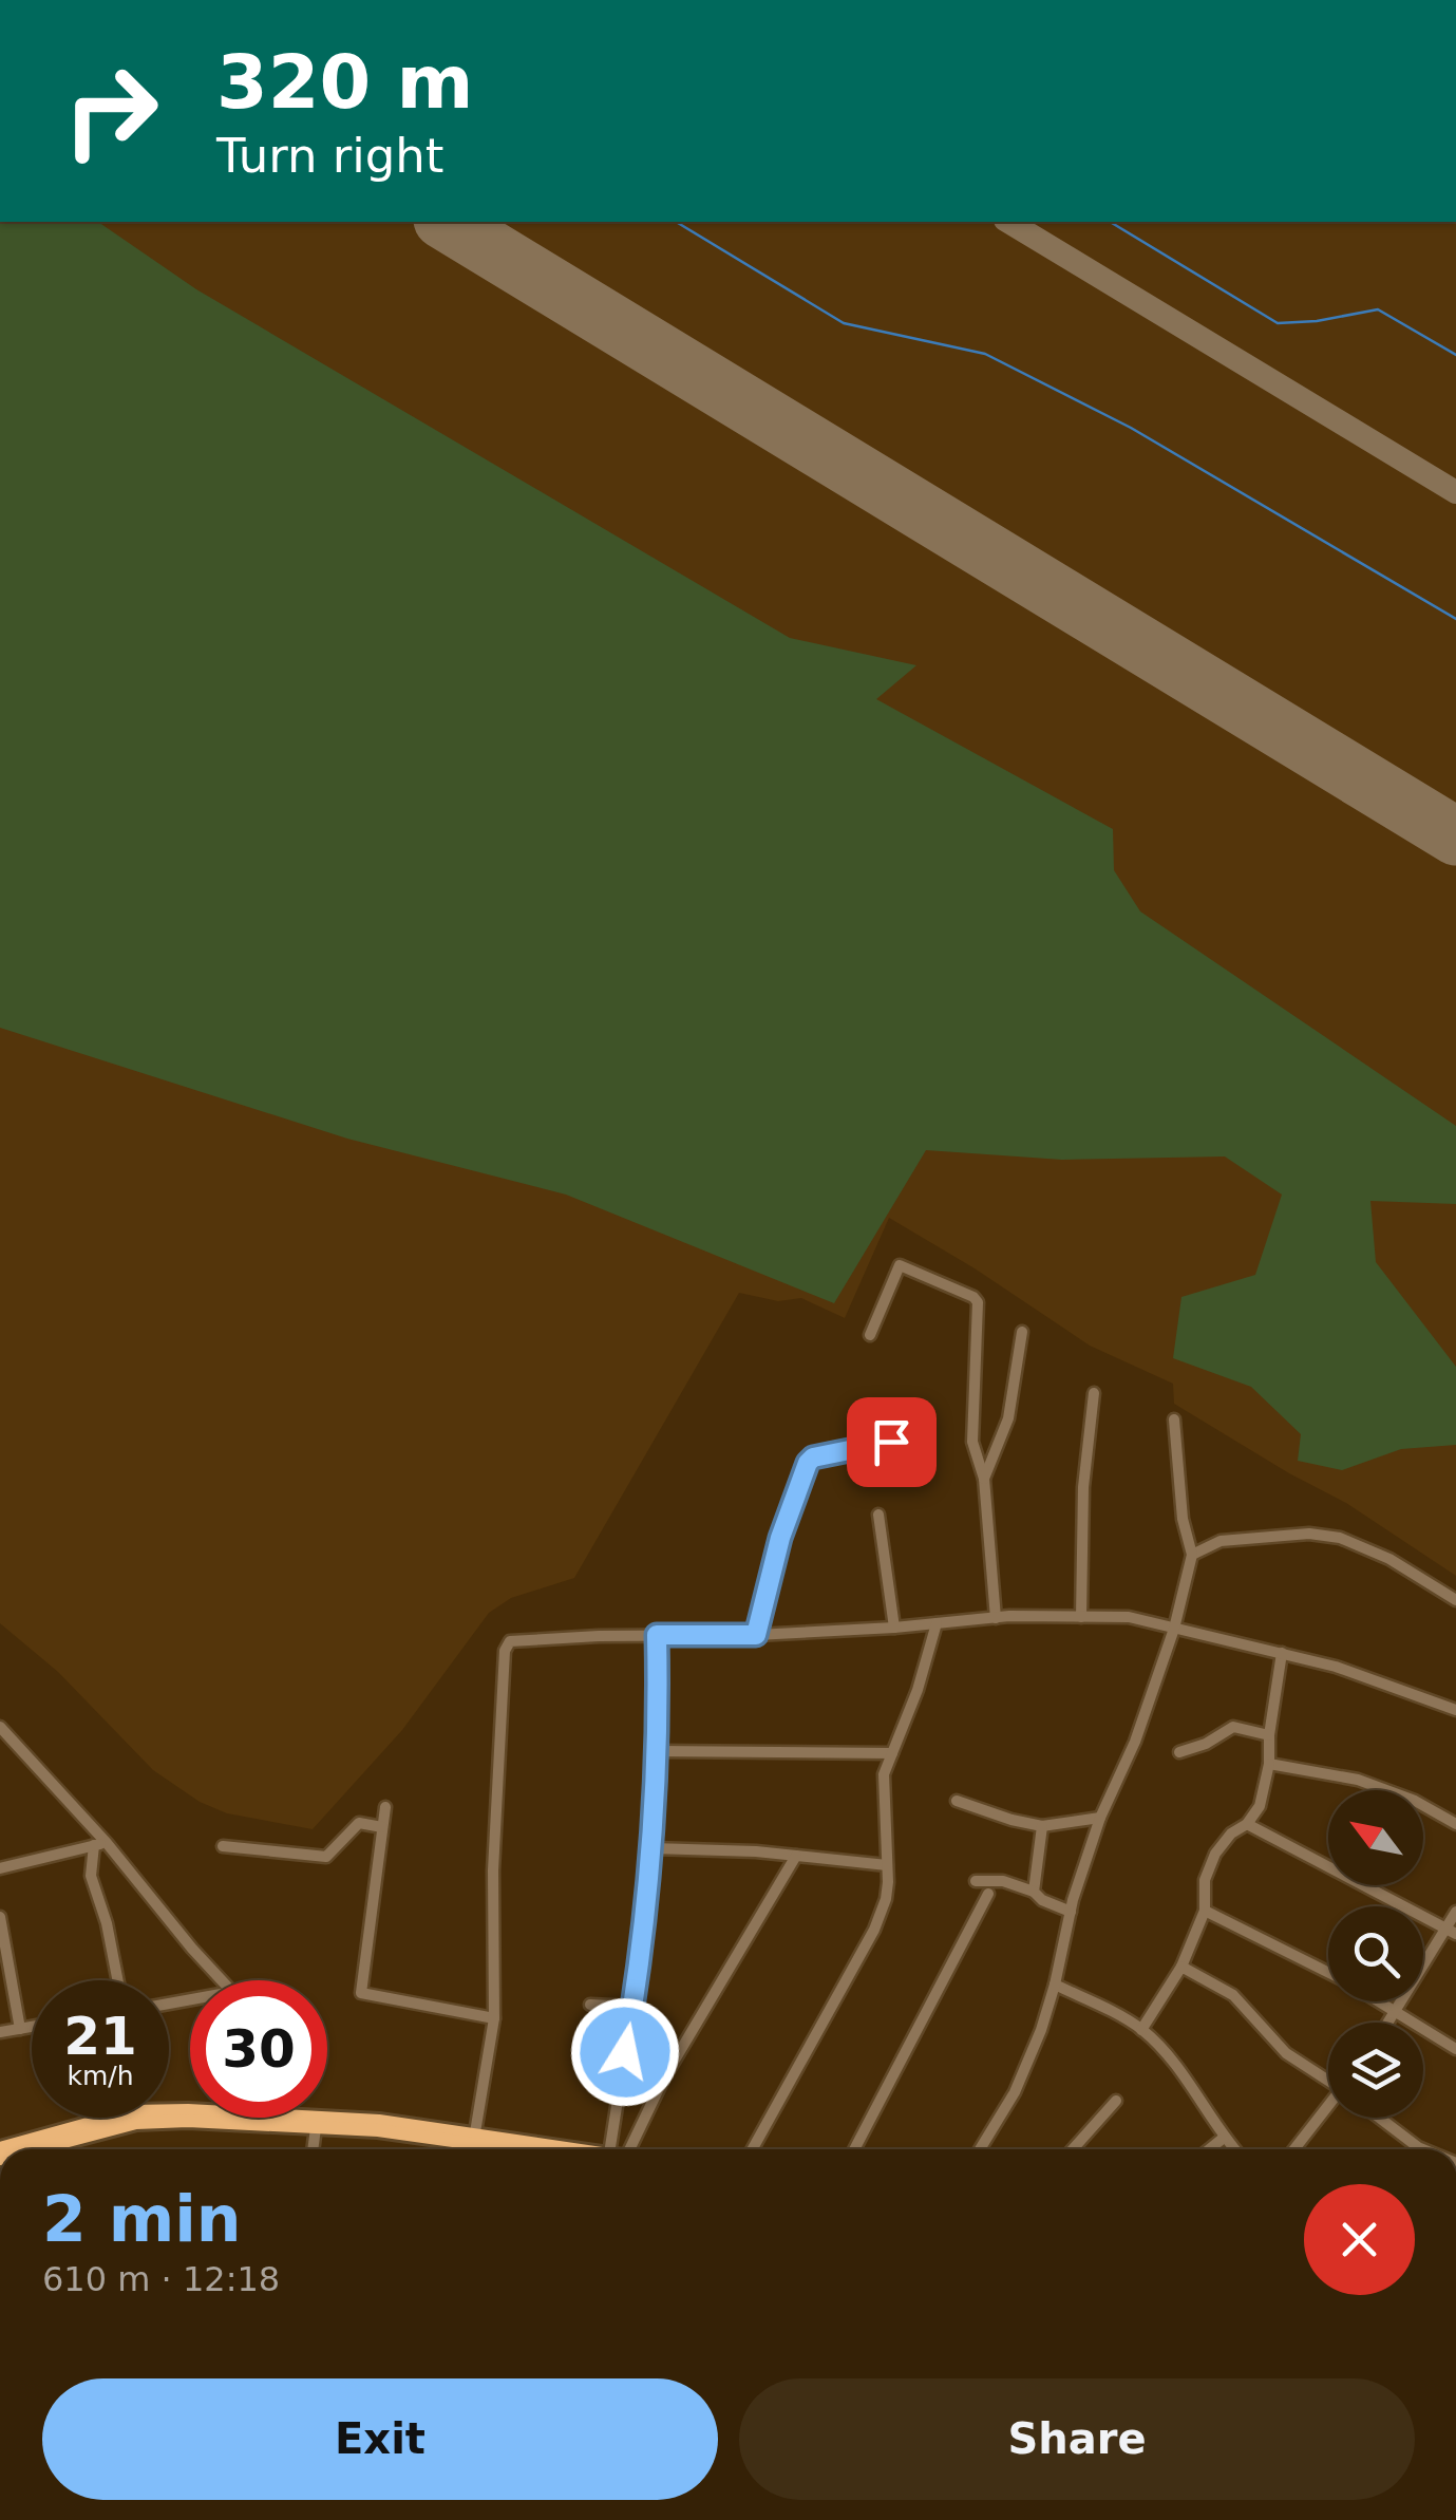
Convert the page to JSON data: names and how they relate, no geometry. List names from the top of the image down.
{
  "north": "top left",
  "page": {
    "turn": ["320 m", "Turn right"],
    "speed": "21 km/h",
    "limit": "30",
    "heading": ["2 min", "610 m · 12:18"],
    "buttons": ["Exit", "Share"]
  }
}
